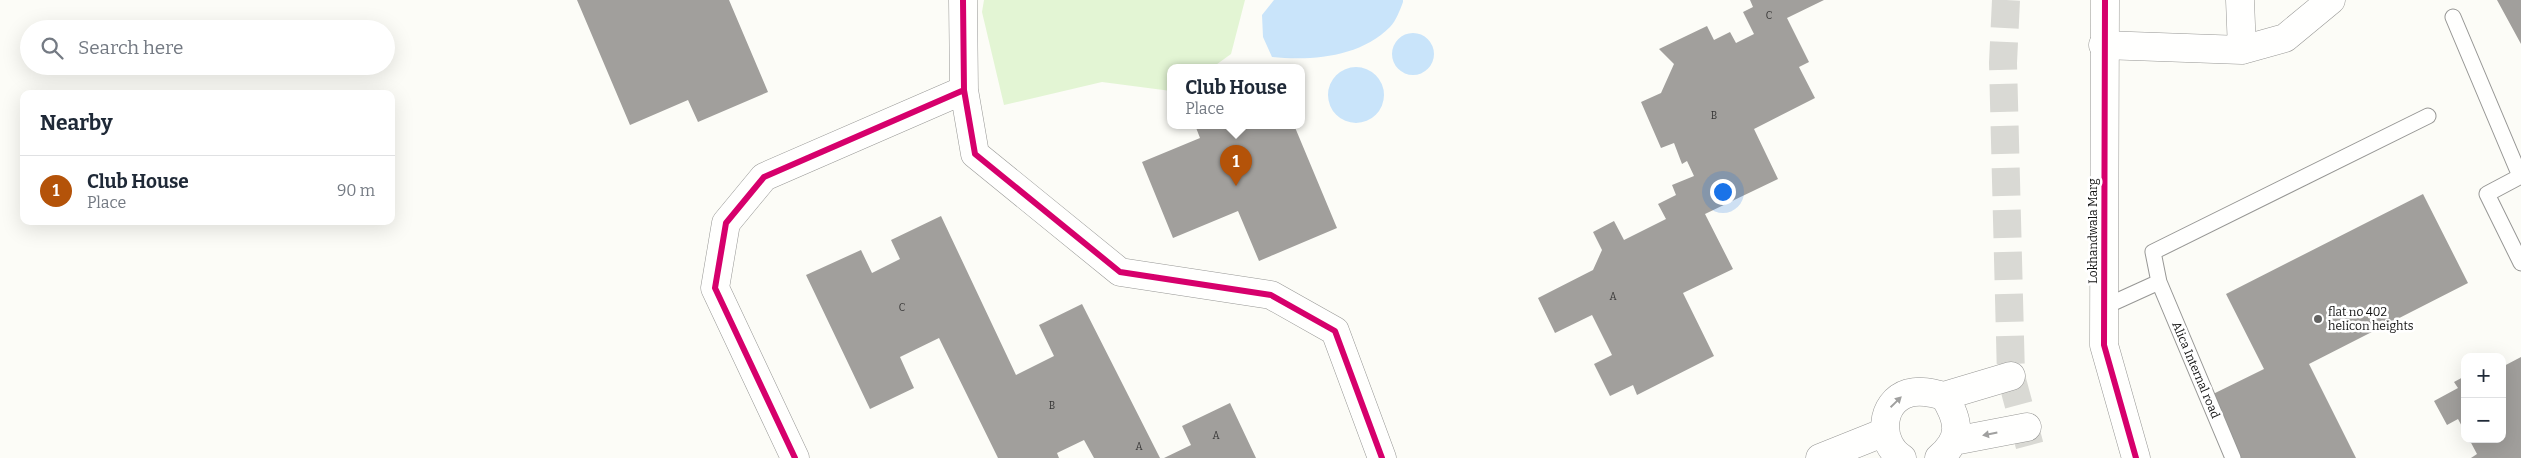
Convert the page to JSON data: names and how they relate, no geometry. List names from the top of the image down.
{
  "streets": {
    "street": ["Lokhandwala Marg"],
    "lane": ["Alica Internal road"]
  },
  "places": ["flat no 402 helicon heights"],
  "house_numbers": [
    "C",
    "B",
    "A",
    "C",
    "B",
    "A",
    "A"
  ],
  "page": {
    "search": "Search here",
    "popup": ["Club House", "Place"],
    "heading": "Nearby",
    "pins": "1",
    "list": [
      {
        "mark": "1",
        "name": "Club House",
        "note": "Place",
        "value": "90 m"
      }
    ],
    "map_buttons": ["+", "−"]
  }
}
